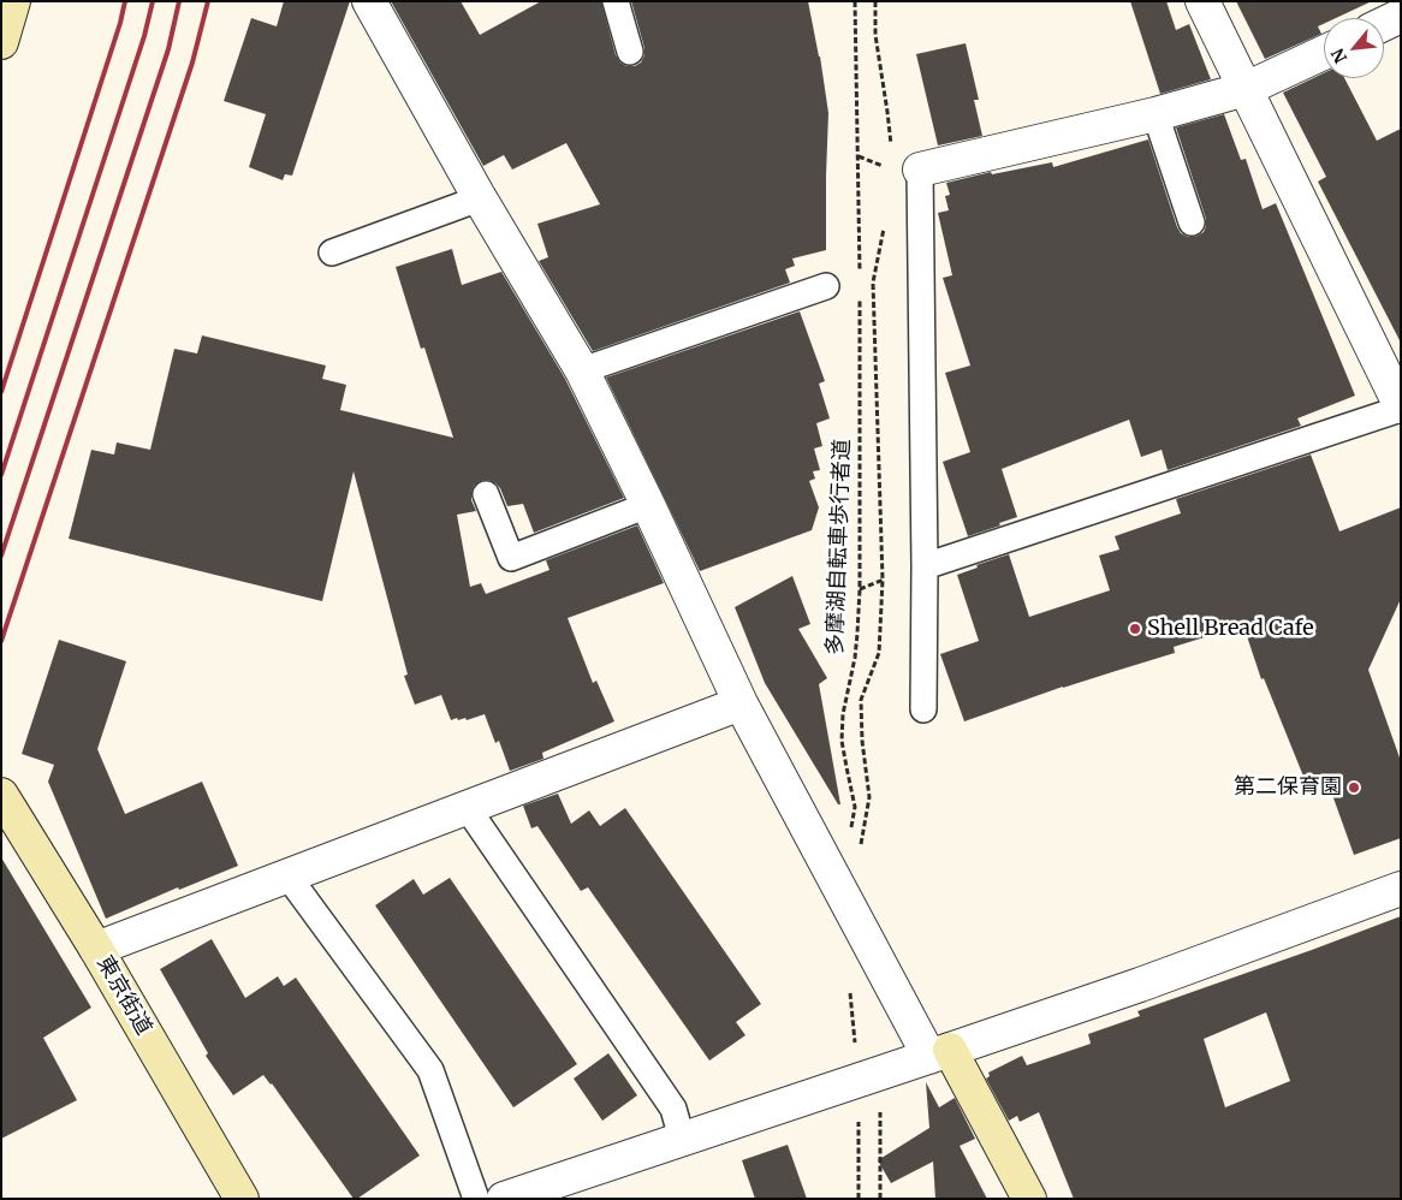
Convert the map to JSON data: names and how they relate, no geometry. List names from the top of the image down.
{
  "streets": {
    "street": ["東京街道"],
    "path": ["多摩湖自転車歩行者道"]
  },
  "places": ["Shell Bread Cafe", "第二保育園"],
  "north": "bottom left"
}
